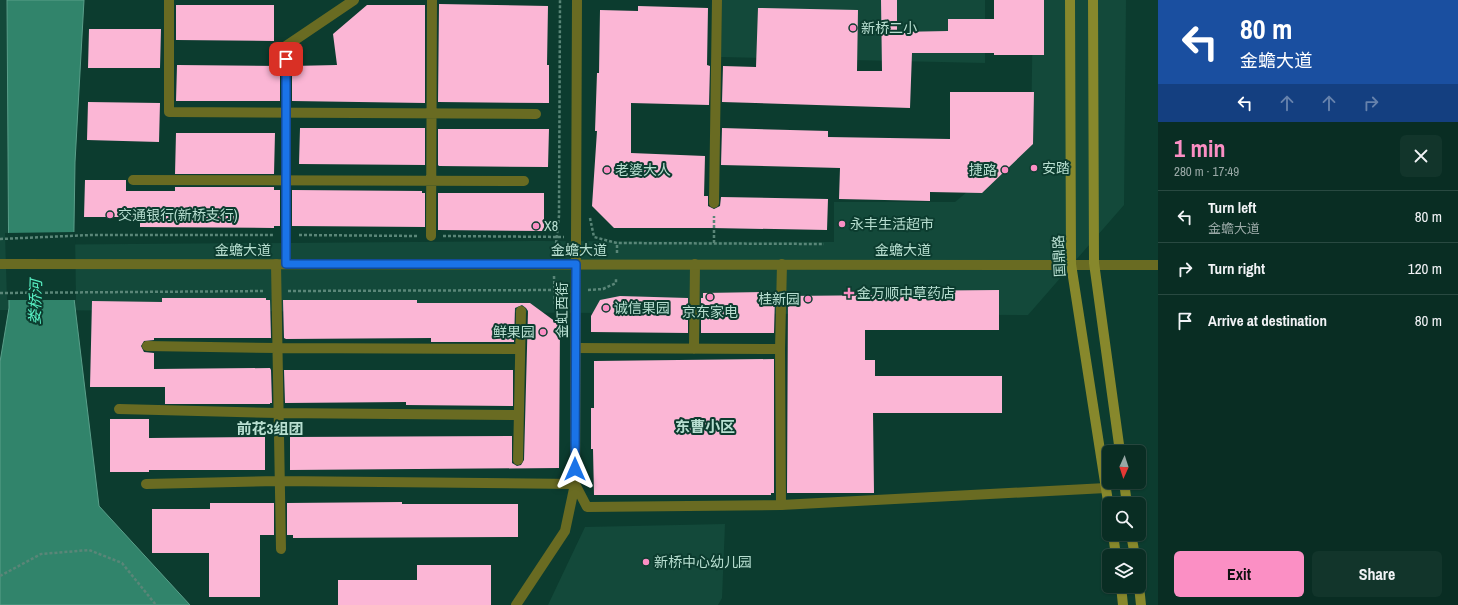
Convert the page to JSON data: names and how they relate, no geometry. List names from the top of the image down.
{
  "streets": {
    "main road": ["国鼎路"],
    "street": ["金蟾大道", "金虹西街"]
  },
  "crossings": [
    ["金蟾大道", "国鼎路"],
    ["金蟾大道", "金虹西街"]
  ],
  "districts": ["东曹小区", "前花3组团"],
  "water": ["娄桥河"],
  "places": {
    "other": [
      "新桥二小",
      "安踏",
      "老婆大人",
      "捷路",
      "交通银行(新桥支行)",
      "永丰生活超市",
      "X8",
      "京东家电",
      "桂新园",
      "诚信果园",
      "鲜果园",
      "新桥中心幼儿园"
    ],
    "health": ["金万顺中草药店"]
  },
  "north": "bottom",
  "page": {
    "turn": ["80 m", "金蟾大道"],
    "heading": ["1 min", "280 m · 17:49"],
    "list": [
      {
        "name": "Turn left",
        "note": "金蟾大道",
        "value": "80 m"
      },
      {
        "name": "Turn right",
        "value": "120 m"
      },
      {
        "name": "Arrive at destination",
        "value": "80 m"
      }
    ],
    "buttons": ["Exit", "Share"]
  }
}
